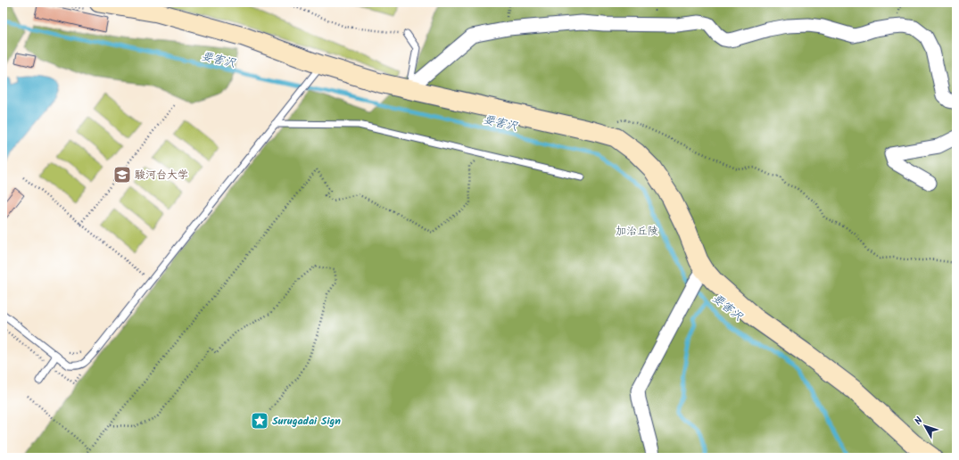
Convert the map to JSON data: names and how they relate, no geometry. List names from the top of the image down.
{
  "water": ["要害沢"],
  "parks": ["加治丘陵"],
  "places": {
    "school or university": ["駿河台大学"],
    "place": ["Surugadai Sign"]
  },
  "north": "top left"
}
